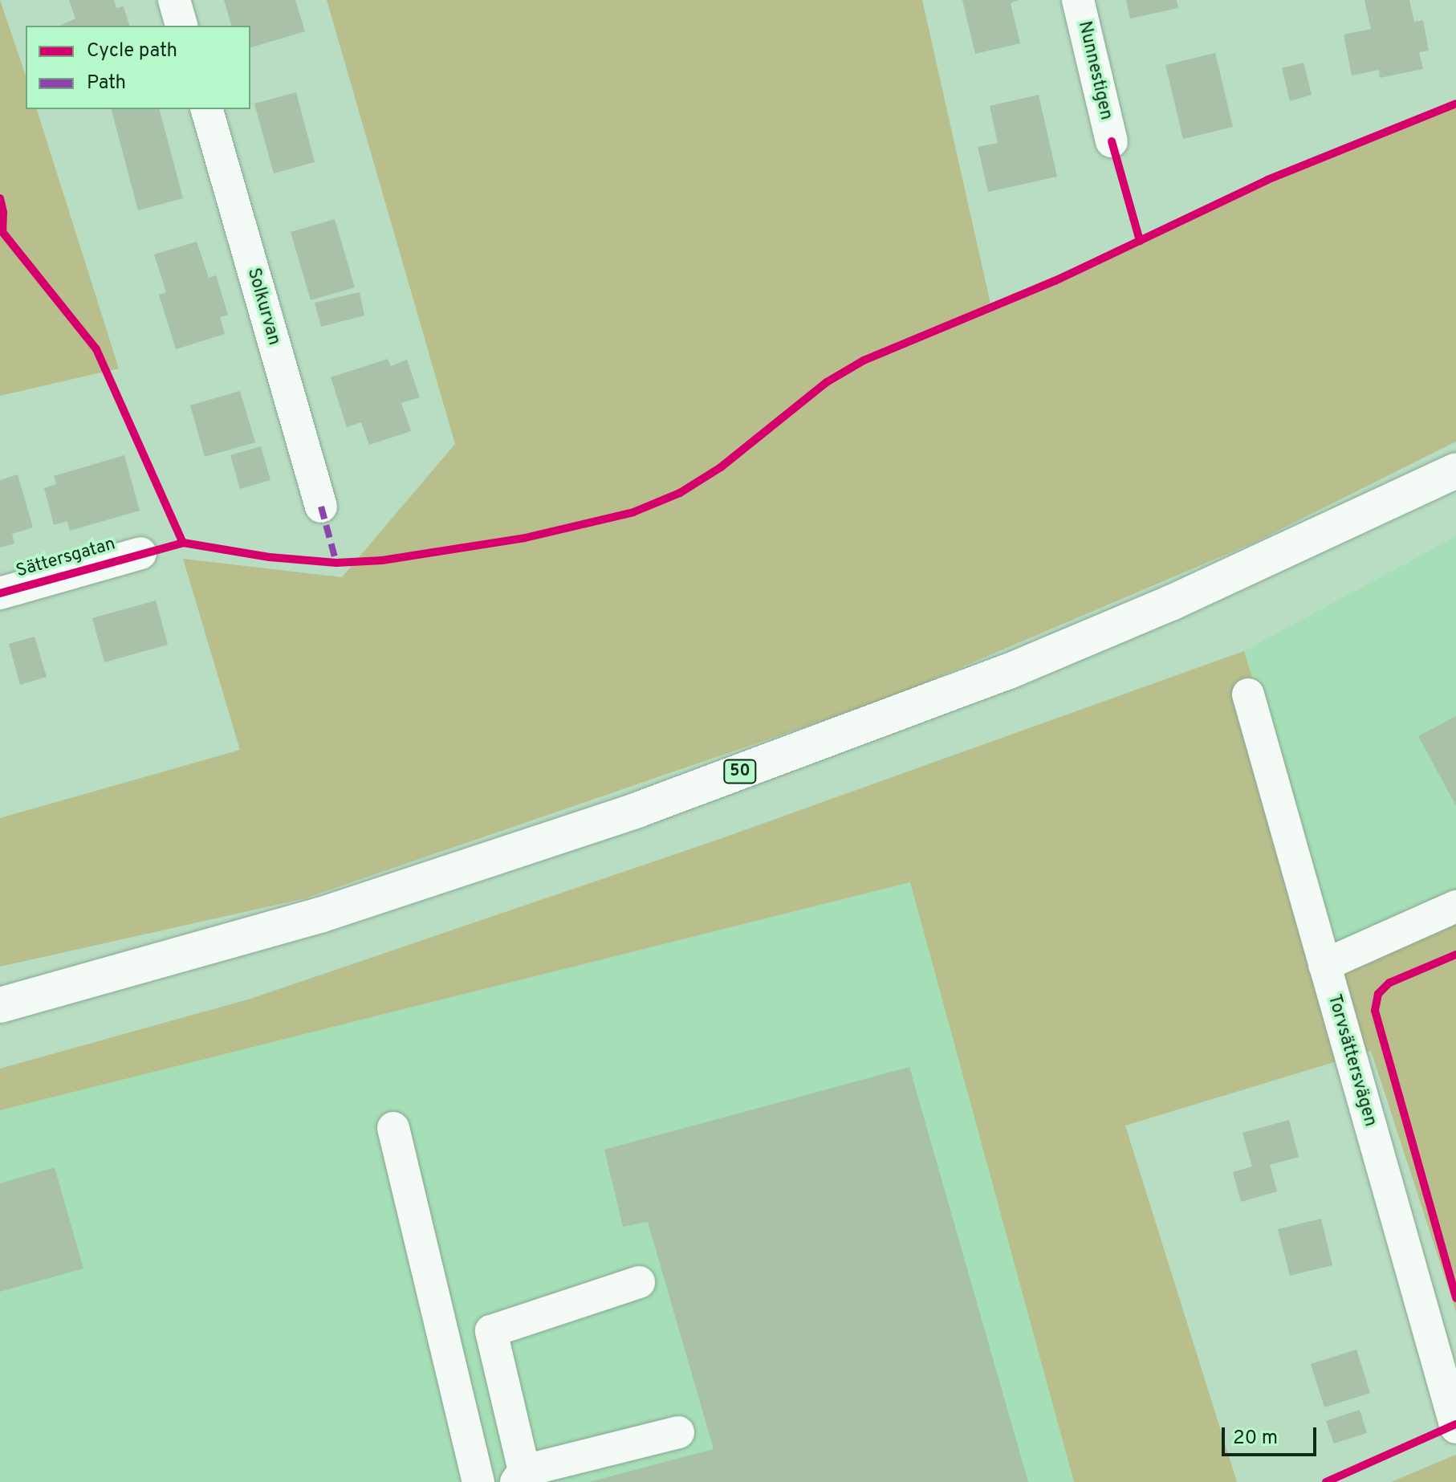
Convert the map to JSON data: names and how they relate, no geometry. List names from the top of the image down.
{
  "streets": {
    "highway": ["50"],
    "street": [
      "Nunnestigen",
      "Solkurvan",
      "Sättersgatan",
      "Torvsättersvägen"
    ]
  },
  "legend": ["Cycle path", "Path"],
  "scale_bar": "20 m"
}
